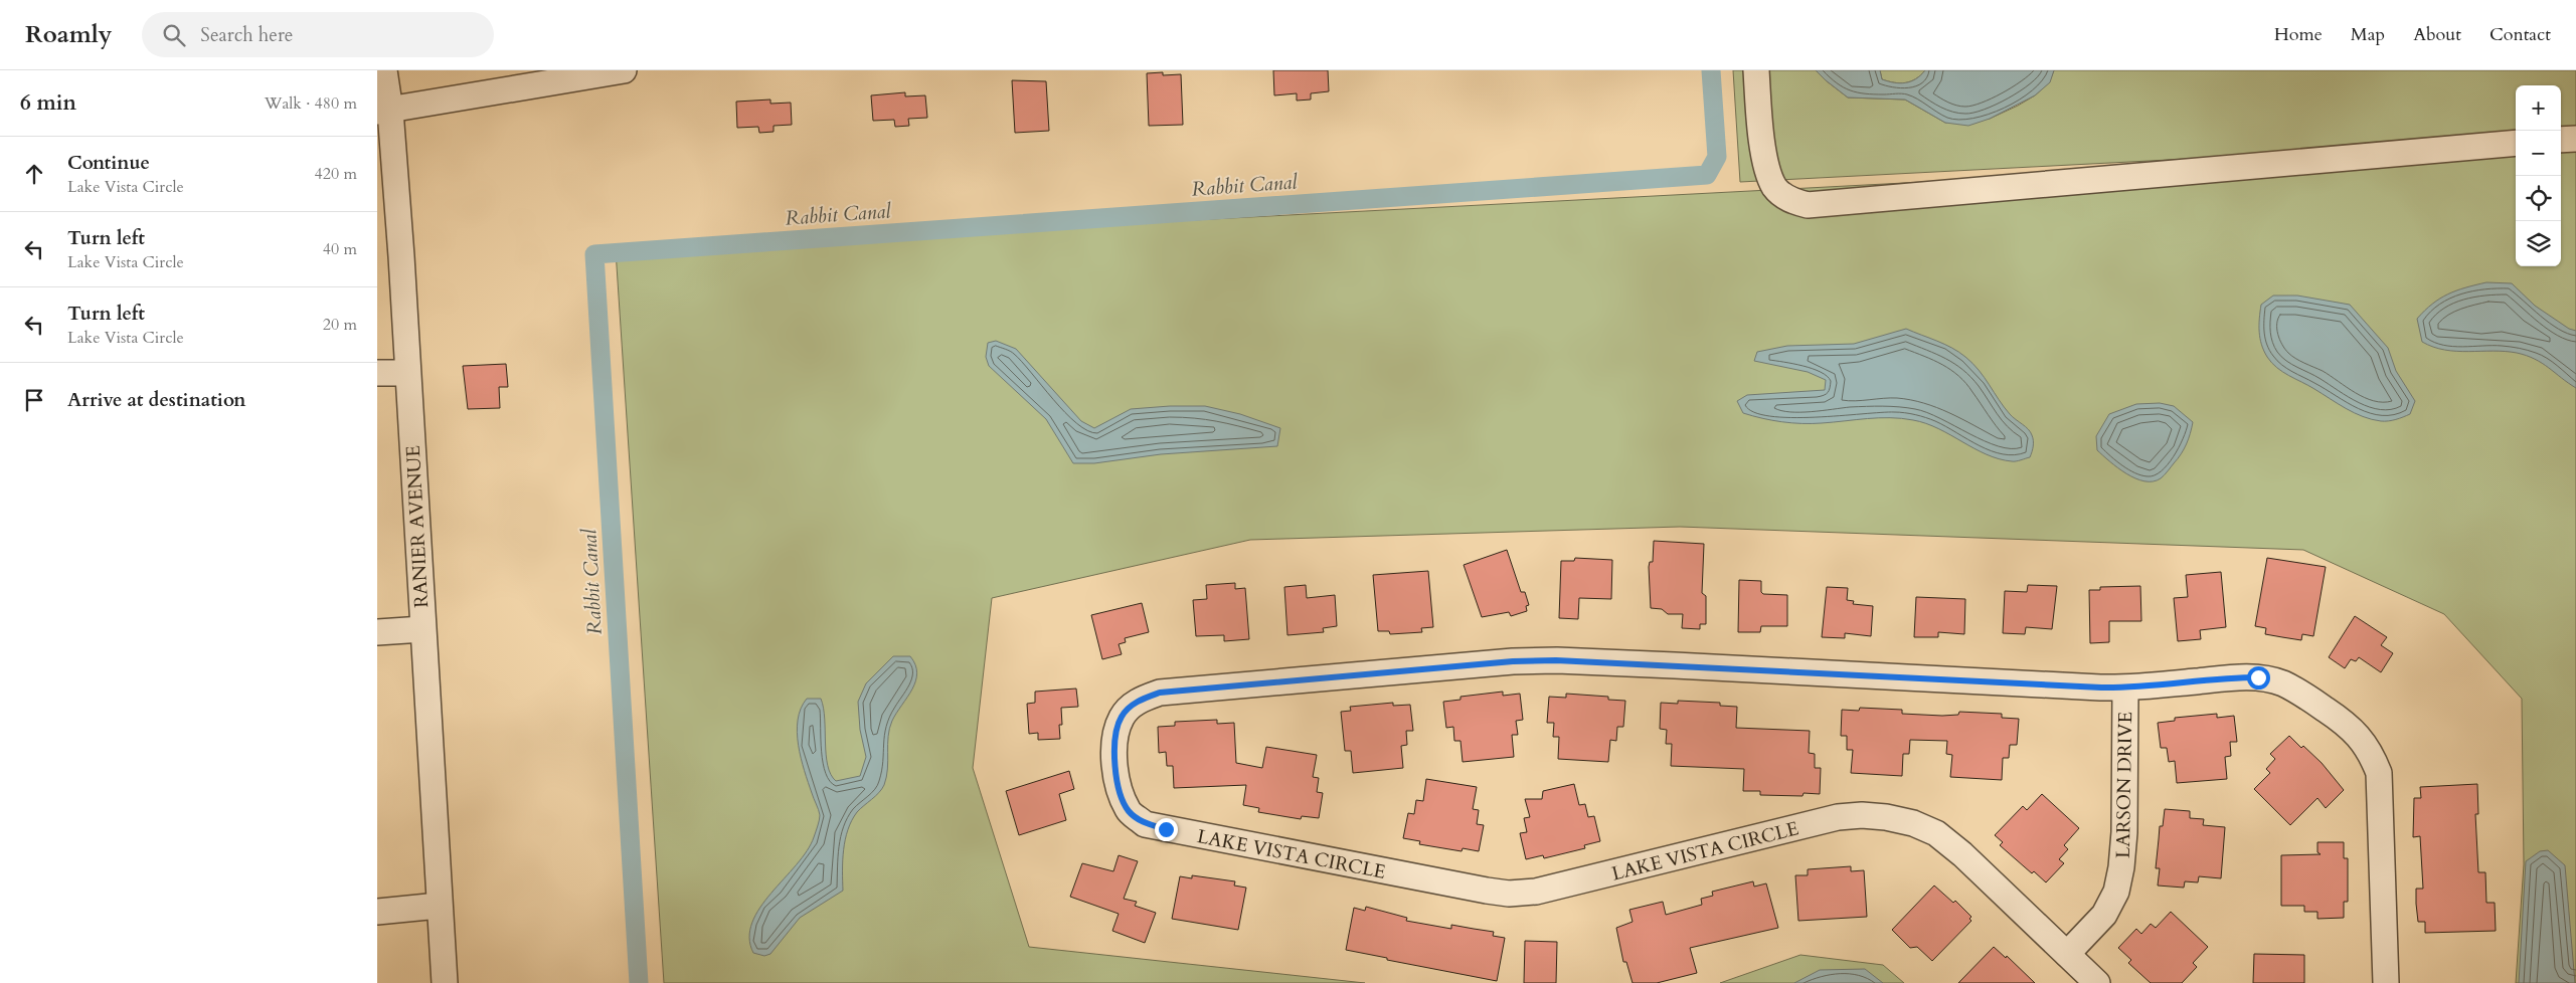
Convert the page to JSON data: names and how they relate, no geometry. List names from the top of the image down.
{
  "streets": {
    "street": ["RANIER AVENUE", "LARSON DRIVE", "LAKE VISTA CIRCLE"]
  },
  "crossings": [
    ["LARSON DRIVE", "LAKE VISTA CIRCLE"]
  ],
  "water": ["Rabbit Canal"],
  "page": {
    "header": "Roamly",
    "search": "Search here",
    "nav": [
      "Home",
      "Map",
      "About",
      "Contact"
    ],
    "heading": ["6 min", "Walk · 480 m"],
    "map_buttons": ["+", "−"],
    "list": [
      ["Continue", "Lake Vista Circle", "420 m"],
      ["Turn left", "Lake Vista Circle", "40 m"],
      ["Turn left", "Lake Vista Circle", "20 m"],
      "Arrive at destination"
    ]
  }
}
